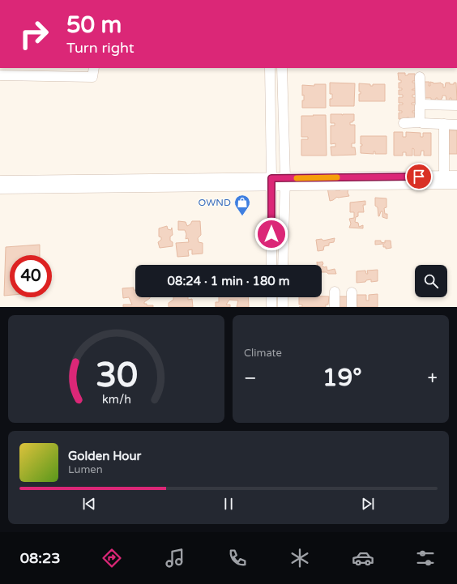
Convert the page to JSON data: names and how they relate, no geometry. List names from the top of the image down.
{
  "places": {
    "shop": ["OWND"]
  },
  "page": {
    "turn": ["50 m", "Turn right"],
    "limit": "40",
    "trip": "08:24 · 1 min · 180 m",
    "tile": "Climate",
    "heat": ["−", "19°", "+"],
    "song": ["Golden Hour", "Lumen"],
    "tabs": "08:23",
    "gauge": ["30", "km/h"]
  }
}
